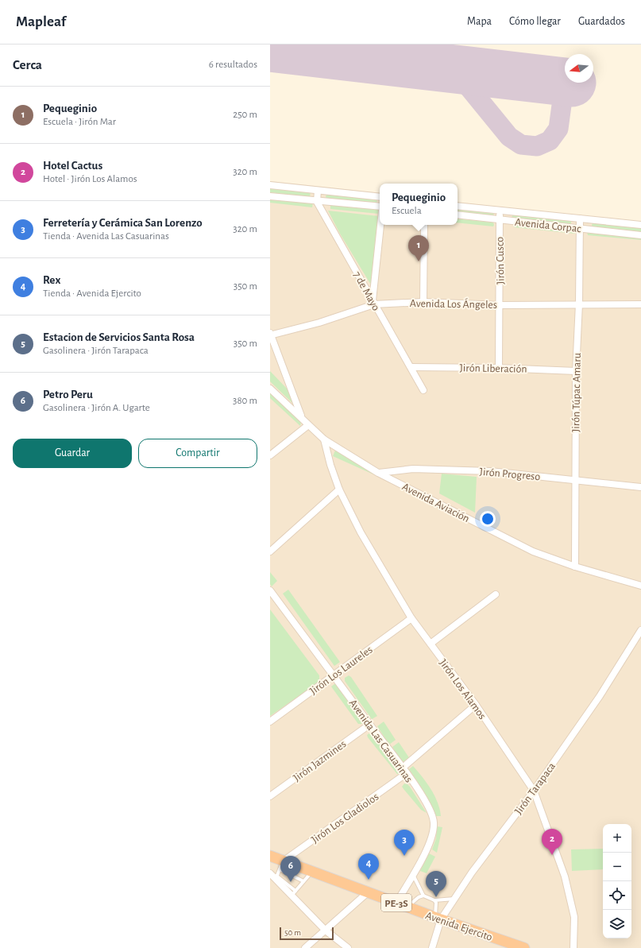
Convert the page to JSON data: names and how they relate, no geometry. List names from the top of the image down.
{
  "streets": {
    "highway": ["PE-3S", "Avenida Ejercito"],
    "street": [
      "Avenida Corpac",
      "Jirón Cusco",
      "7 de Mayo",
      "Avenida Los Ángeles",
      "Jirón Liberación",
      "Jirón Túpac Amaru",
      "Jirón Progreso",
      "Avenida Aviación",
      "Jirón Los Laureles",
      "Jirón Los Alamos",
      "Avenida Las Casuarinas",
      "Jirón Jazmines",
      "Jirón Tarapaca",
      "Jirón Los Gladiolos"
    ]
  },
  "crossings": [
    ["Avenida Corpac", "Jirón Cusco"],
    ["Avenida Corpac", "Jirón Túpac Amaru"],
    ["Jirón Cusco", "Avenida Los Ángeles"],
    ["Jirón Cusco", "Jirón Liberación"],
    ["7 de Mayo", "Avenida Los Ángeles"],
    ["7 de Mayo", "Jirón Liberación"],
    ["Avenida Los Ángeles", "Jirón Túpac Amaru"],
    ["Jirón Liberación", "Jirón Túpac Amaru"],
    ["Jirón Túpac Amaru", "Jirón Progreso"],
    ["Jirón Túpac Amaru", "Avenida Aviación"],
    ["Jirón Progreso", "Avenida Aviación"],
    ["Avenida Aviación", "Jirón Los Alamos"],
    ["Jirón Los Laureles", "Jirón Los Alamos"],
    ["Jirón Los Laureles", "Avenida Las Casuarinas"],
    ["Jirón Los Alamos", "Jirón Tarapaca"],
    ["Jirón Los Alamos", "Jirón Los Gladiolos"],
    ["Avenida Las Casuarinas", "Jirón Jazmines"],
    ["Avenida Las Casuarinas", "Jirón Los Gladiolos"],
    ["Avenida Las Casuarinas", "Avenida Ejercito"],
    ["Jirón Tarapaca", "Avenida Ejercito"],
    ["Jirón Los Gladiolos", "Avenida Ejercito"]
  ],
  "scale_bar": "50 m",
  "north": "left",
  "page": {
    "header": "Mapleaf",
    "nav": ["Mapa", "Cómo llegar", "Guardados"],
    "heading": ["Cerca", "6 resultados"],
    "list": [
      {
        "mark": "1",
        "name": "Pequeginio",
        "note": "Escuela · Jirón Mar",
        "value": "250 m"
      },
      {
        "mark": "2",
        "name": "Hotel Cactus",
        "note": "Hotel · Jirón Los Alamos",
        "value": "320 m"
      },
      {
        "mark": "3",
        "name": "Ferretería y Cerámica San Lorenzo",
        "note": "Tienda · Avenida Las Casuarinas",
        "value": "320 m"
      },
      {
        "mark": "4",
        "name": "Rex",
        "note": "Tienda · Avenida Ejercito",
        "value": "350 m"
      },
      {
        "mark": "5",
        "name": "Estacion de Servicios Santa Rosa",
        "note": "Gasolinera · Jirón Tarapaca",
        "value": "350 m"
      },
      {
        "mark": "6",
        "name": "Petro Peru",
        "note": "Gasolinera · Jirón A. Ugarte",
        "value": "380 m"
      }
    ],
    "popup": ["Pequeginio", "Escuela"],
    "pins": [
      "1",
      "2",
      "3",
      "4",
      "6",
      "5"
    ],
    "buttons": ["Guardar", "Compartir"],
    "map_buttons": ["+", "−"],
    "scale": "50 m"
  }
}
